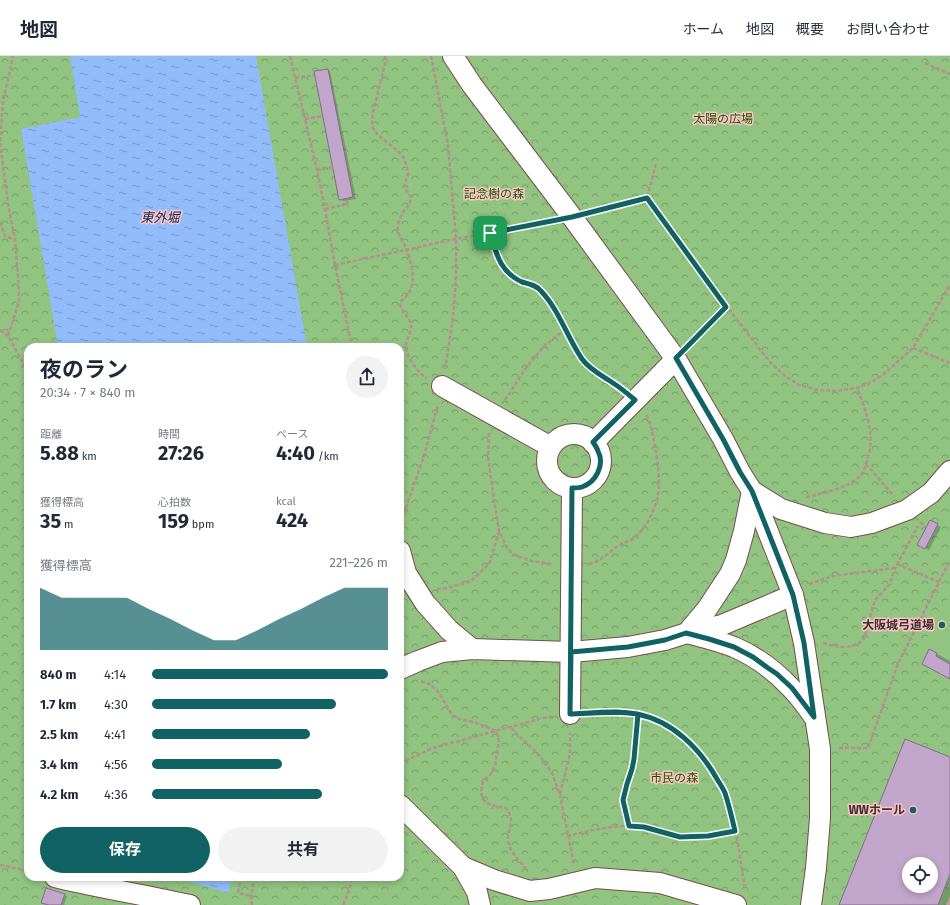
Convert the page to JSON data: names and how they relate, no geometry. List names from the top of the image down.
{
  "water": ["東外堀"],
  "parks": ["太陽の広場", "記念樹の森", "市民の森"],
  "places": ["大阪城弓道場", "WWホール"],
  "page": {
    "header": "地図",
    "nav": [
      "ホーム",
      "地図",
      "概要",
      "お問い合わせ"
    ],
    "heading": ["夜のラン", "20:34 · 7 × 840 m"],
    "stats": [
      ["距離", "5.88 km"],
      ["時間", "27:26"],
      ["ペース", "4:40 /km"],
      ["獲得標高", "35 m"],
      ["心拍数", "159 bpm"],
      ["kcal", "424"]
    ],
    "chart": ["獲得標高", "221–226 m"],
    "list": [
      {
        "name": "840 m",
        "note": "4:14"
      },
      {
        "name": "1.7 km",
        "note": "4:30"
      },
      {
        "name": "2.5 km",
        "note": "4:41"
      },
      {
        "name": "3.4 km",
        "note": "4:56"
      },
      {
        "name": "4.2 km",
        "note": "4:36"
      }
    ],
    "buttons": ["保存", "共有"]
  }
}
